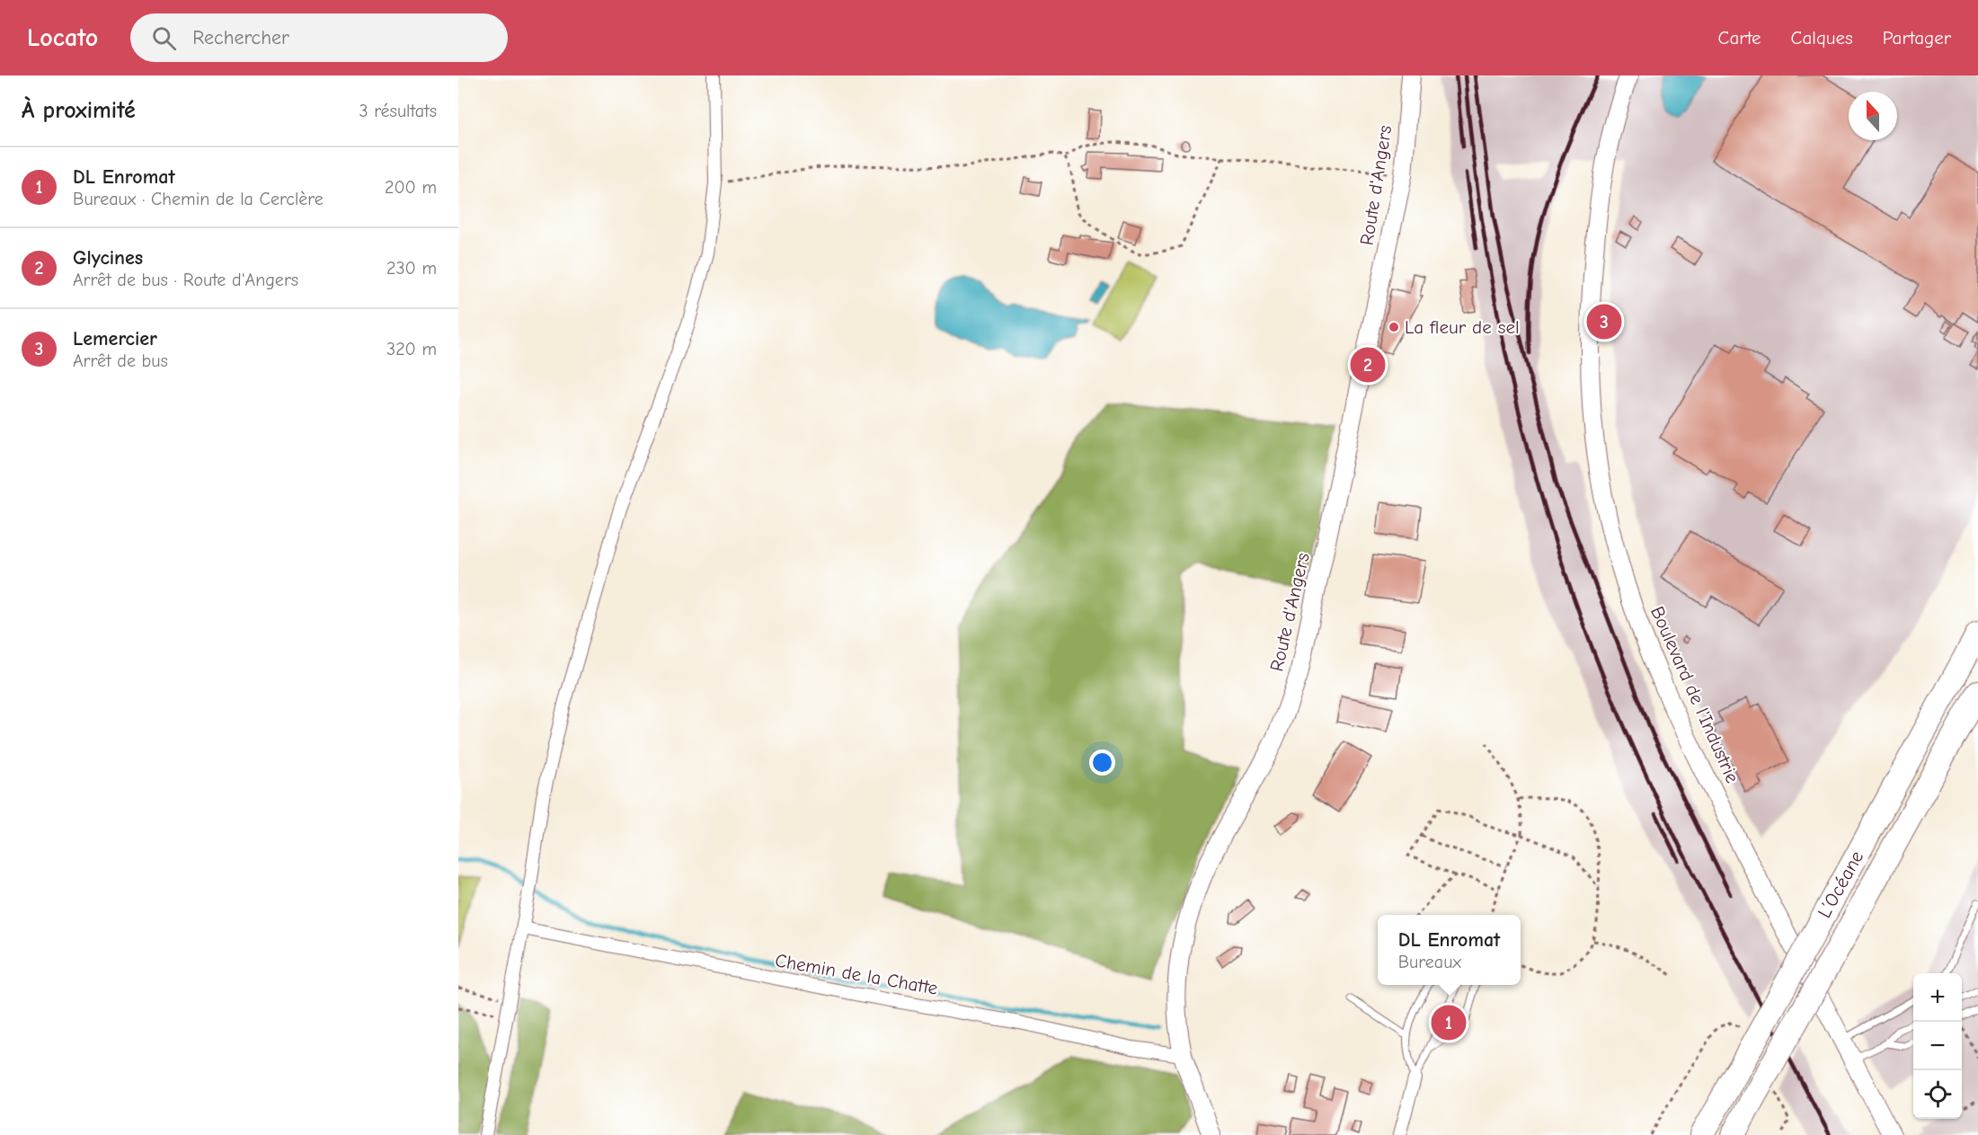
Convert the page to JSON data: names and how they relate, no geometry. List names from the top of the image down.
{
  "streets": {
    "highway": ["L’Océane"],
    "street": ["Route d'Angers", "Boulevard de l'Industrie", "Chemin de la Chatte"]
  },
  "crossings": [
    ["Route d'Angers", "Chemin de la Chatte"]
  ],
  "places": ["La fleur de sel"],
  "north": "top",
  "page": {
    "header": "Locato",
    "search": "Rechercher",
    "nav": ["Carte", "Calques", "Partager"],
    "heading": ["À proximité", "3 résultats"],
    "list": [
      {
        "mark": "1",
        "name": "DL Enromat",
        "note": "Bureaux · Chemin de la Cerclère",
        "value": "200 m"
      },
      {
        "mark": "2",
        "name": "Glycines",
        "note": "Arrêt de bus · Route d'Angers",
        "value": "230 m"
      },
      {
        "mark": "3",
        "name": "Lemercier",
        "note": "Arrêt de bus",
        "value": "320 m"
      }
    ],
    "pins": ["3", "2", "1"],
    "popup": ["DL Enromat", "Bureaux"],
    "map_buttons": ["+", "−"]
  }
}
